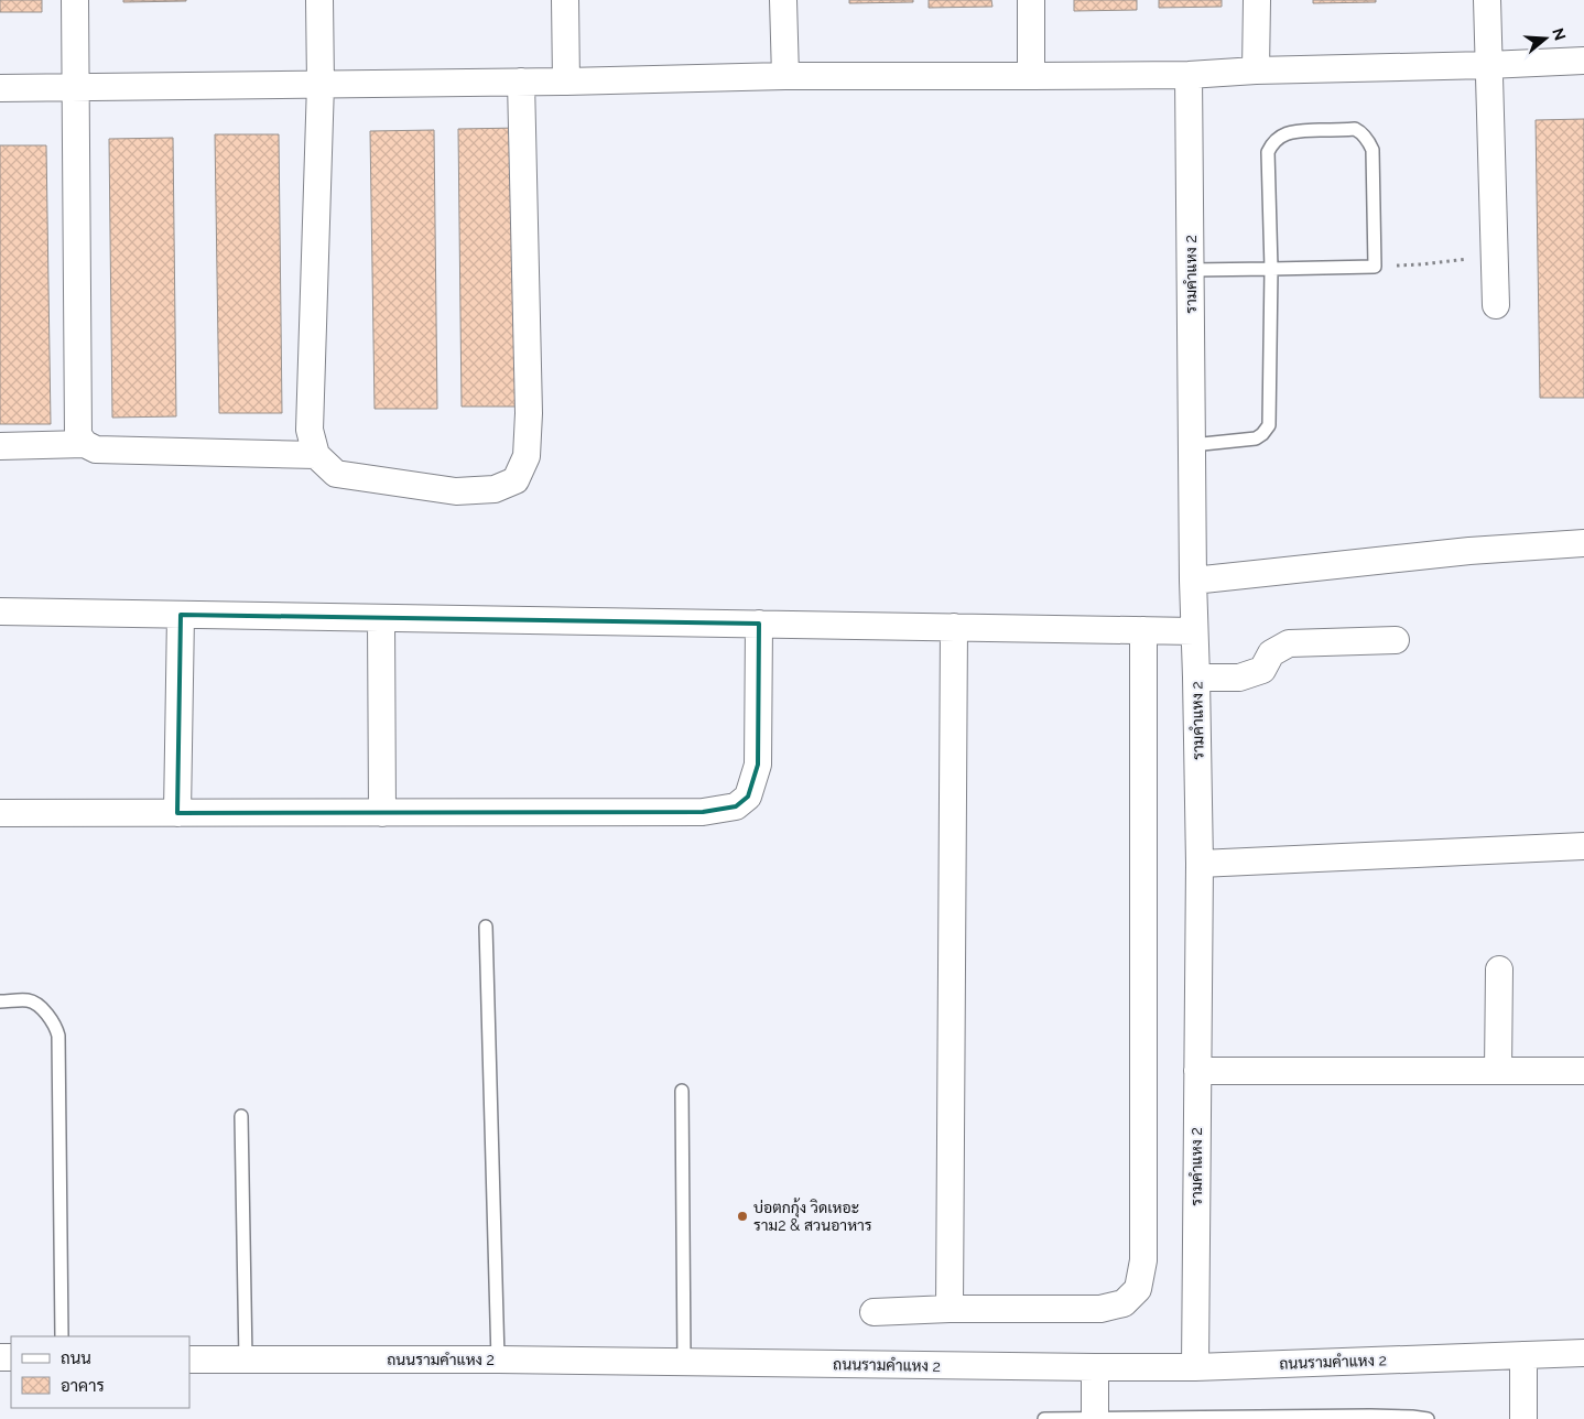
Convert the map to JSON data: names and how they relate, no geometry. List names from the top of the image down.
{
  "streets": {
    "street": ["รามคำแหง 2", "ถนนรามคำแหง 2"]
  },
  "crossings": [
    ["รามคำแหง 2", "ถนนรามคำแหง 2"]
  ],
  "places": ["บ่อตกกุ้ง วิดเหอะ ราม2 & สวนอาหาร"],
  "legend": ["ถนน", "อาคาร"],
  "north": "right"
}
